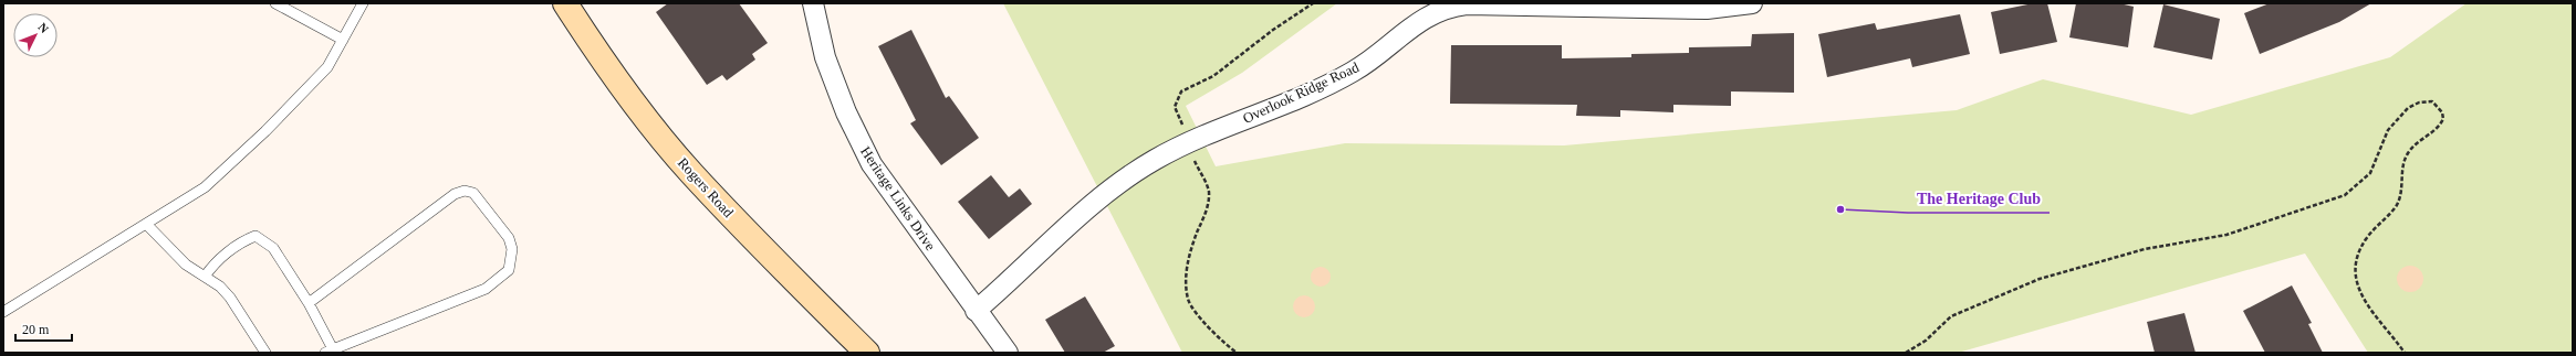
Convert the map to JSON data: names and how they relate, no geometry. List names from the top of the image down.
{
  "streets": {
    "main road": ["Rogers Road"],
    "street": ["Overlook Ridge Road", "Heritage Links Drive"]
  },
  "crossings": [
    ["Overlook Ridge Road", "Heritage Links Drive"]
  ],
  "places": ["The Heritage Club"],
  "scale_bar": "20 m",
  "north": "top right"
}
